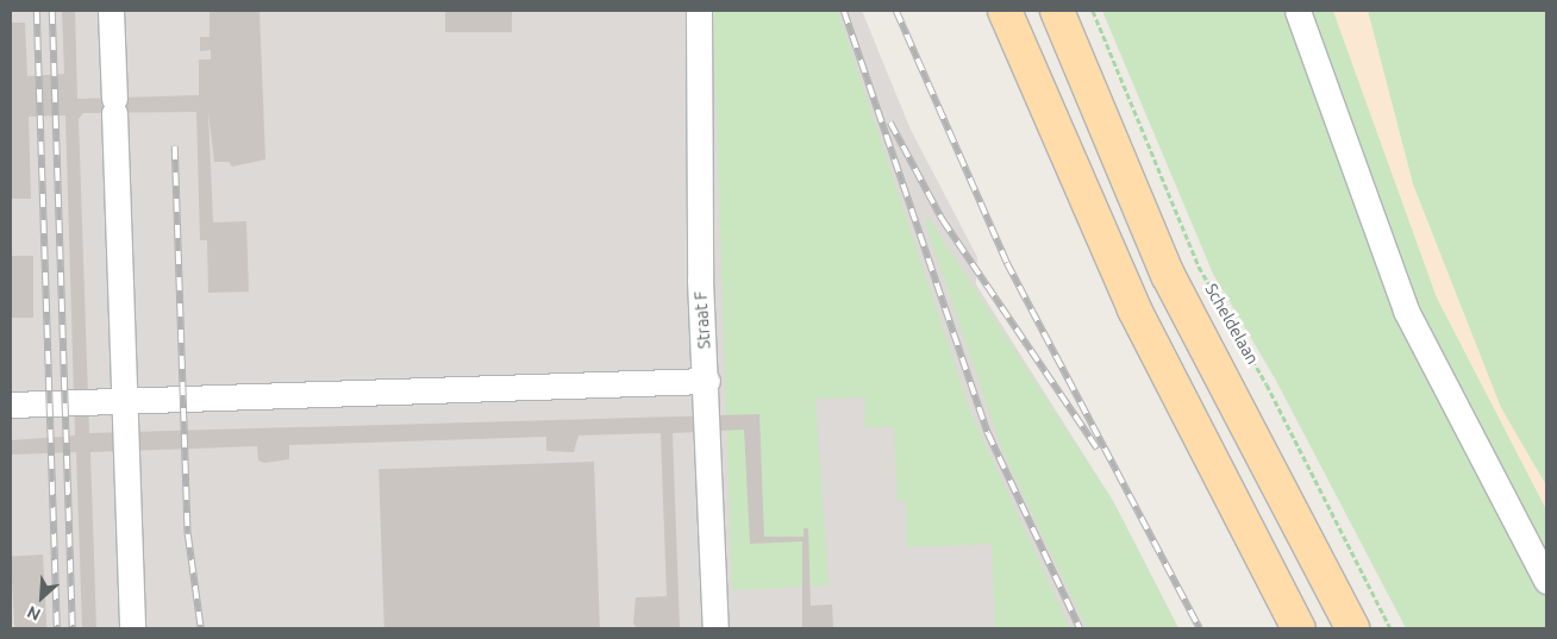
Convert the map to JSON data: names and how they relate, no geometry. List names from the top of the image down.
{
  "streets": {
    "main road": ["Scheldelaan"],
    "lane": ["Straat F"]
  },
  "north": "bottom left"
}
